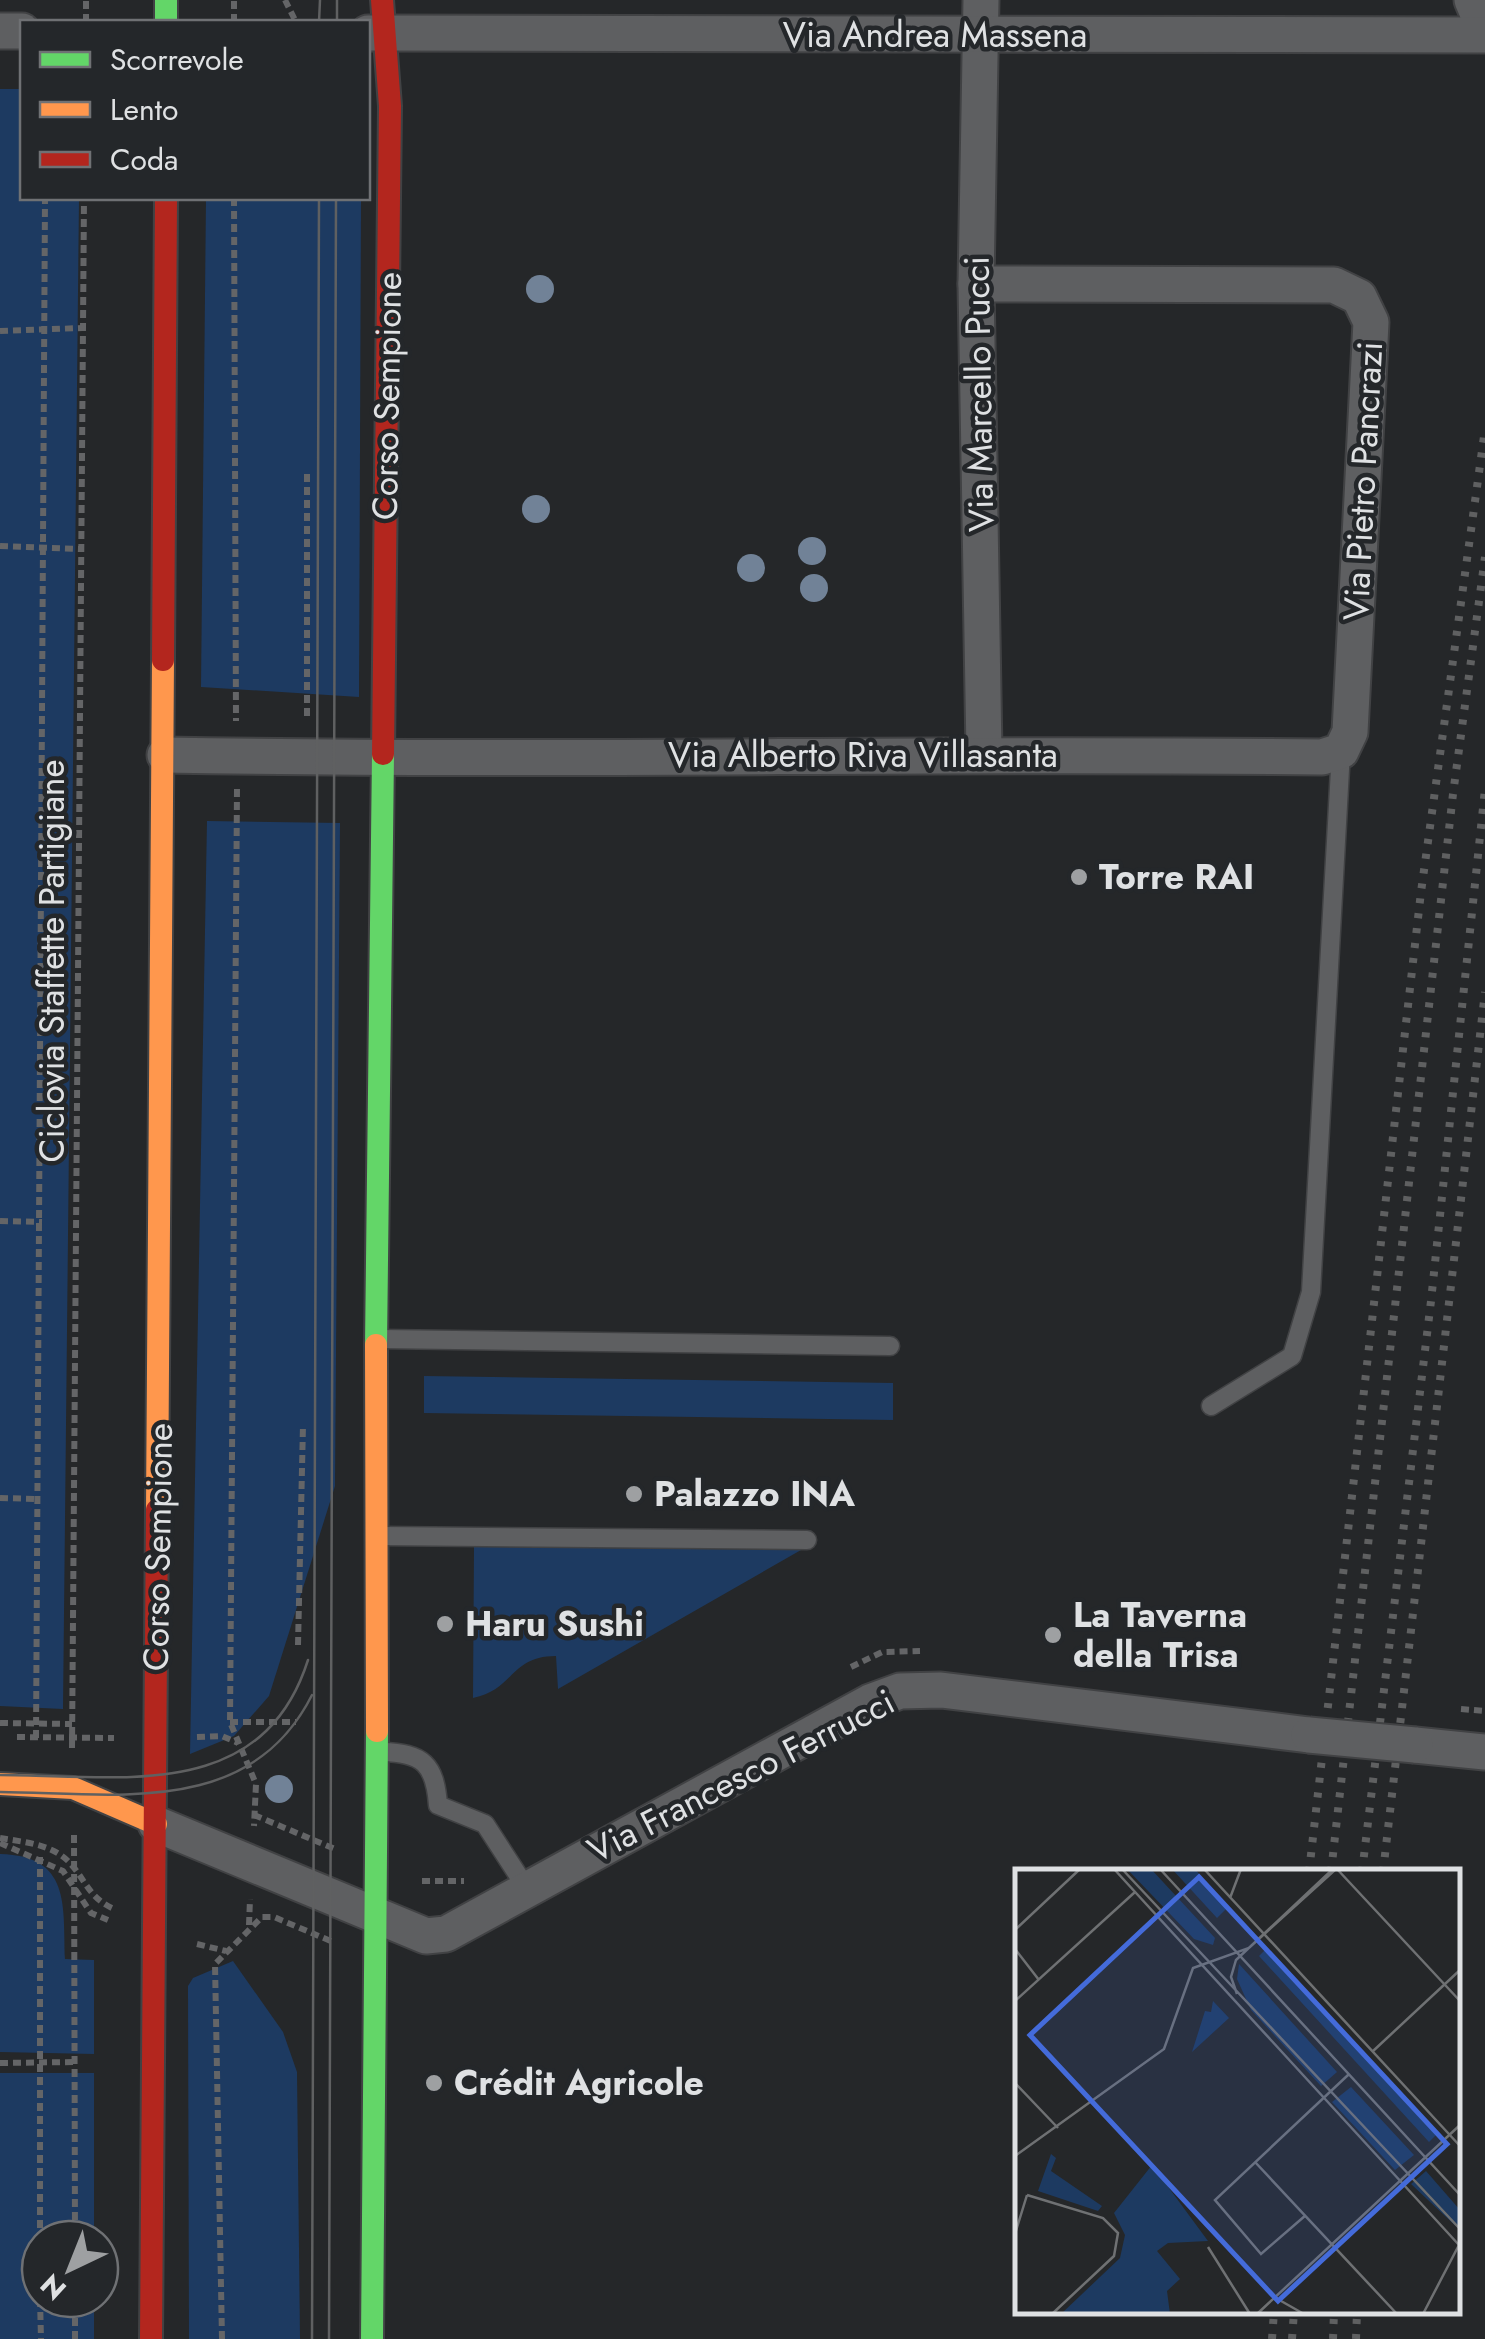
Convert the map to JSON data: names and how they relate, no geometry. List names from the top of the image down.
{
  "streets": {
    "street": [
      "Via Andrea Massena",
      "Via Marcello Pucci",
      "Corso Sempione",
      "Via Pietro Pancrazi",
      "Via Alberto Riva Villasanta",
      "Via Francesco Ferrucci"
    ],
    "path": ["Ciclovia Staffette Partigiane"]
  },
  "crossings": [
    ["Via Andrea Massena", "Via Marcello Pucci"],
    ["Via Andrea Massena", "Corso Sempione"],
    ["Via Marcello Pucci", "Via Pietro Pancrazi"],
    ["Via Marcello Pucci", "Via Alberto Riva Villasanta"],
    ["Corso Sempione", "Via Alberto Riva Villasanta"],
    ["Corso Sempione", "Via Francesco Ferrucci"],
    ["Via Pietro Pancrazi", "Via Alberto Riva Villasanta"]
  ],
  "places": [
    "Torre RAI",
    "Palazzo INA",
    "Haru Sushi",
    "La Taverna della Trisa",
    "Crédit Agricole"
  ],
  "legend": ["Scorrevole", "Lento", "Coda"],
  "north": "bottom left"
}
